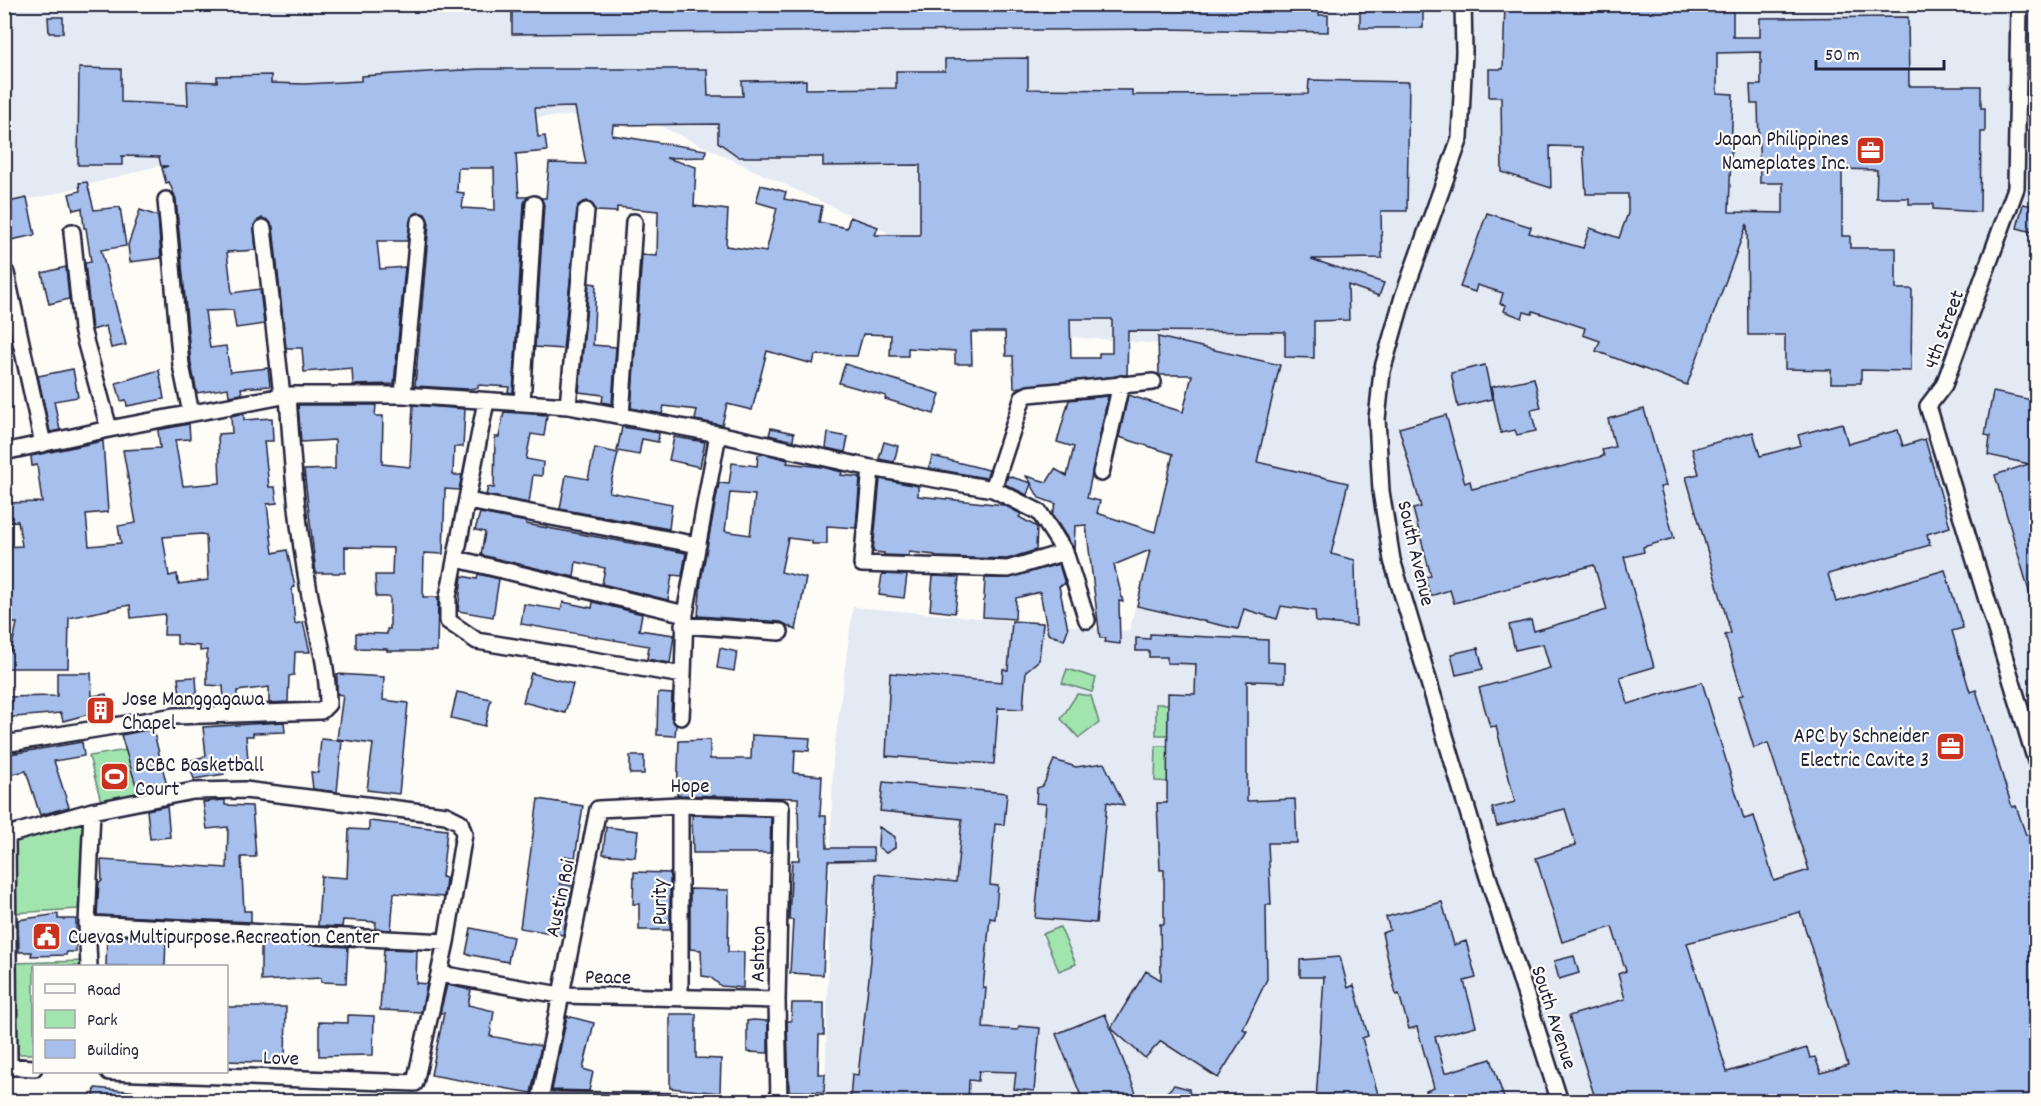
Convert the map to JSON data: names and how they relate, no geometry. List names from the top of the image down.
{
  "streets": {
    "street": [
      "4th Street",
      "South Avenue",
      "Hope",
      "Austin Roi",
      "Purity",
      "Ashton",
      "Peace",
      "Love"
    ]
  },
  "crossings": [
    ["Hope", "Austin Roi"],
    ["Hope", "Purity"],
    ["Hope", "Ashton"],
    ["Austin Roi", "Peace"],
    ["Purity", "Peace"],
    ["Ashton", "Peace"],
    ["Peace", "Love"]
  ],
  "places": {
    "office": ["Japan Philippines Nameplates Inc.", "APC by Schneider Electric Cavite 3"],
    "building": ["Jose Manggagawa Chapel"],
    "sports": ["BCBC Basketball Court"],
    "public building": ["Cuevas Multipurpose Recreation Center"]
  },
  "legend": ["Road", "Park", "Building"],
  "scale_bar": "50 m"
}
